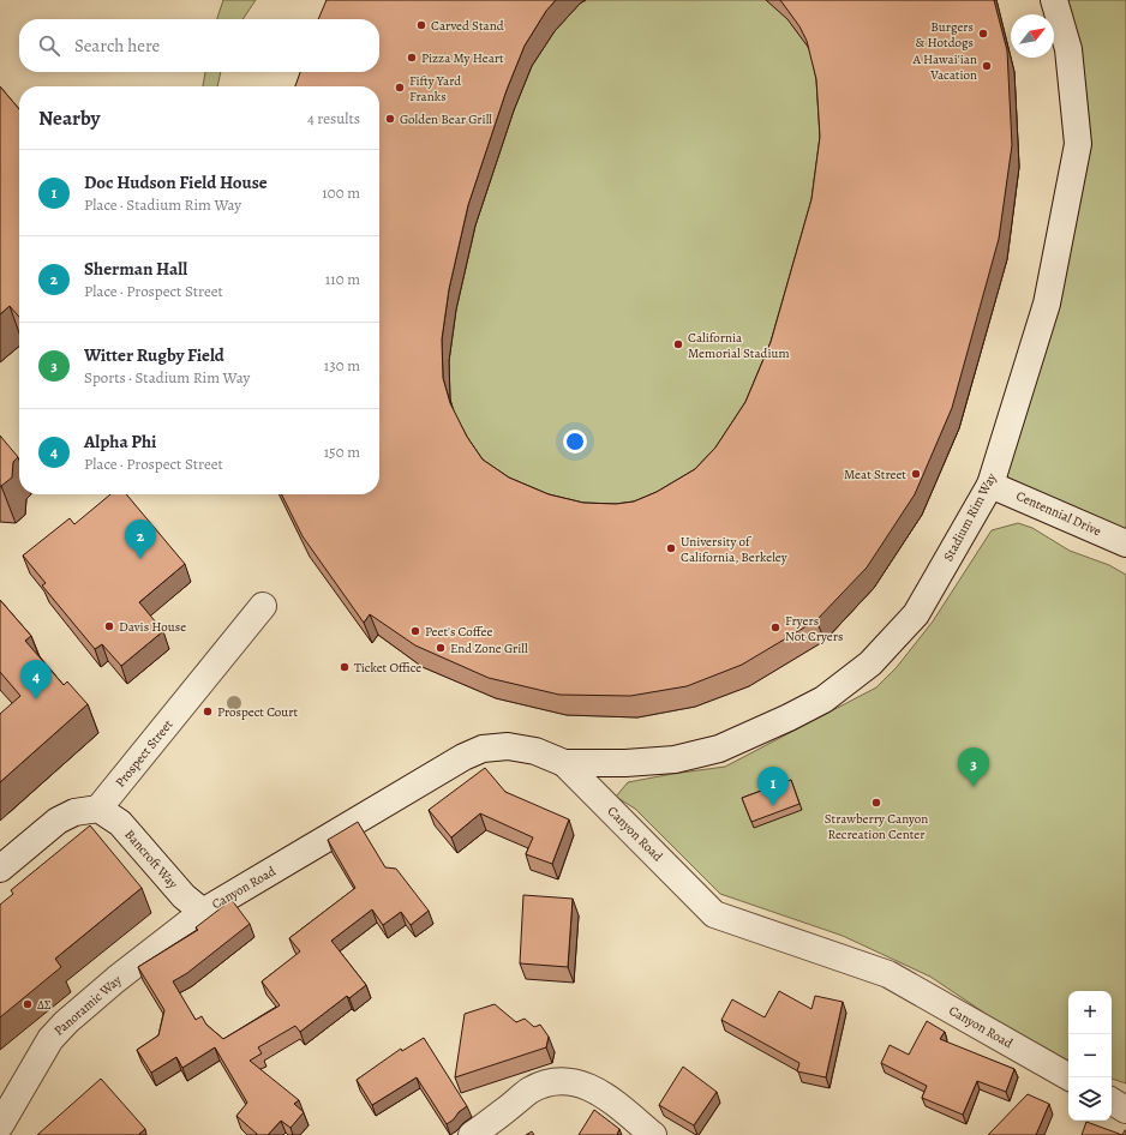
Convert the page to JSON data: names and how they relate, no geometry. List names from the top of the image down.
{
  "streets": {
    "street": [
      "Centennial Drive",
      "Stadium Rim Way",
      "Prospect Street",
      "Canyon Road",
      "Bancroft Way",
      "Panoramic Way"
    ]
  },
  "crossings": [
    ["Centennial Drive", "Stadium Rim Way"],
    ["Stadium Rim Way", "Canyon Road"],
    ["Prospect Street", "Bancroft Way"],
    ["Canyon Road", "Bancroft Way"],
    ["Canyon Road", "Panoramic Way"],
    ["Bancroft Way", "Panoramic Way"]
  ],
  "places": [
    "Carved Stand",
    "Burgers & Hotdogs",
    "Pizza My Heart",
    "A Hawai'ian Vacation",
    "Fifty Yard Franks",
    "Golden Bear Grill",
    "California Memorial Stadium",
    "Meat Street",
    "University of California, Berkeley",
    "Davis House",
    "Fryers Not Cryers",
    "Peet's Coffee",
    "End Zone Grill",
    "Ticket Office",
    "Prospect Court",
    "Strawberry Canyon Recreation Center",
    "ΔΣ"
  ],
  "north": "top right",
  "page": {
    "search": "Search here",
    "heading": ["Nearby", "4 results"],
    "list": [
      {
        "mark": "1",
        "name": "Doc Hudson Field House",
        "note": "Place · Stadium Rim Way",
        "value": "100 m"
      },
      {
        "mark": "2",
        "name": "Sherman Hall",
        "note": "Place · Prospect Street",
        "value": "110 m"
      },
      {
        "mark": "3",
        "name": "Witter Rugby Field",
        "note": "Sports · Stadium Rim Way",
        "value": "130 m"
      },
      {
        "mark": "4",
        "name": "Alpha Phi",
        "note": "Place · Prospect Street",
        "value": "150 m"
      }
    ],
    "pins": [
      "2",
      "4",
      "3",
      "1"
    ],
    "map_buttons": ["+", "−"]
  }
}
